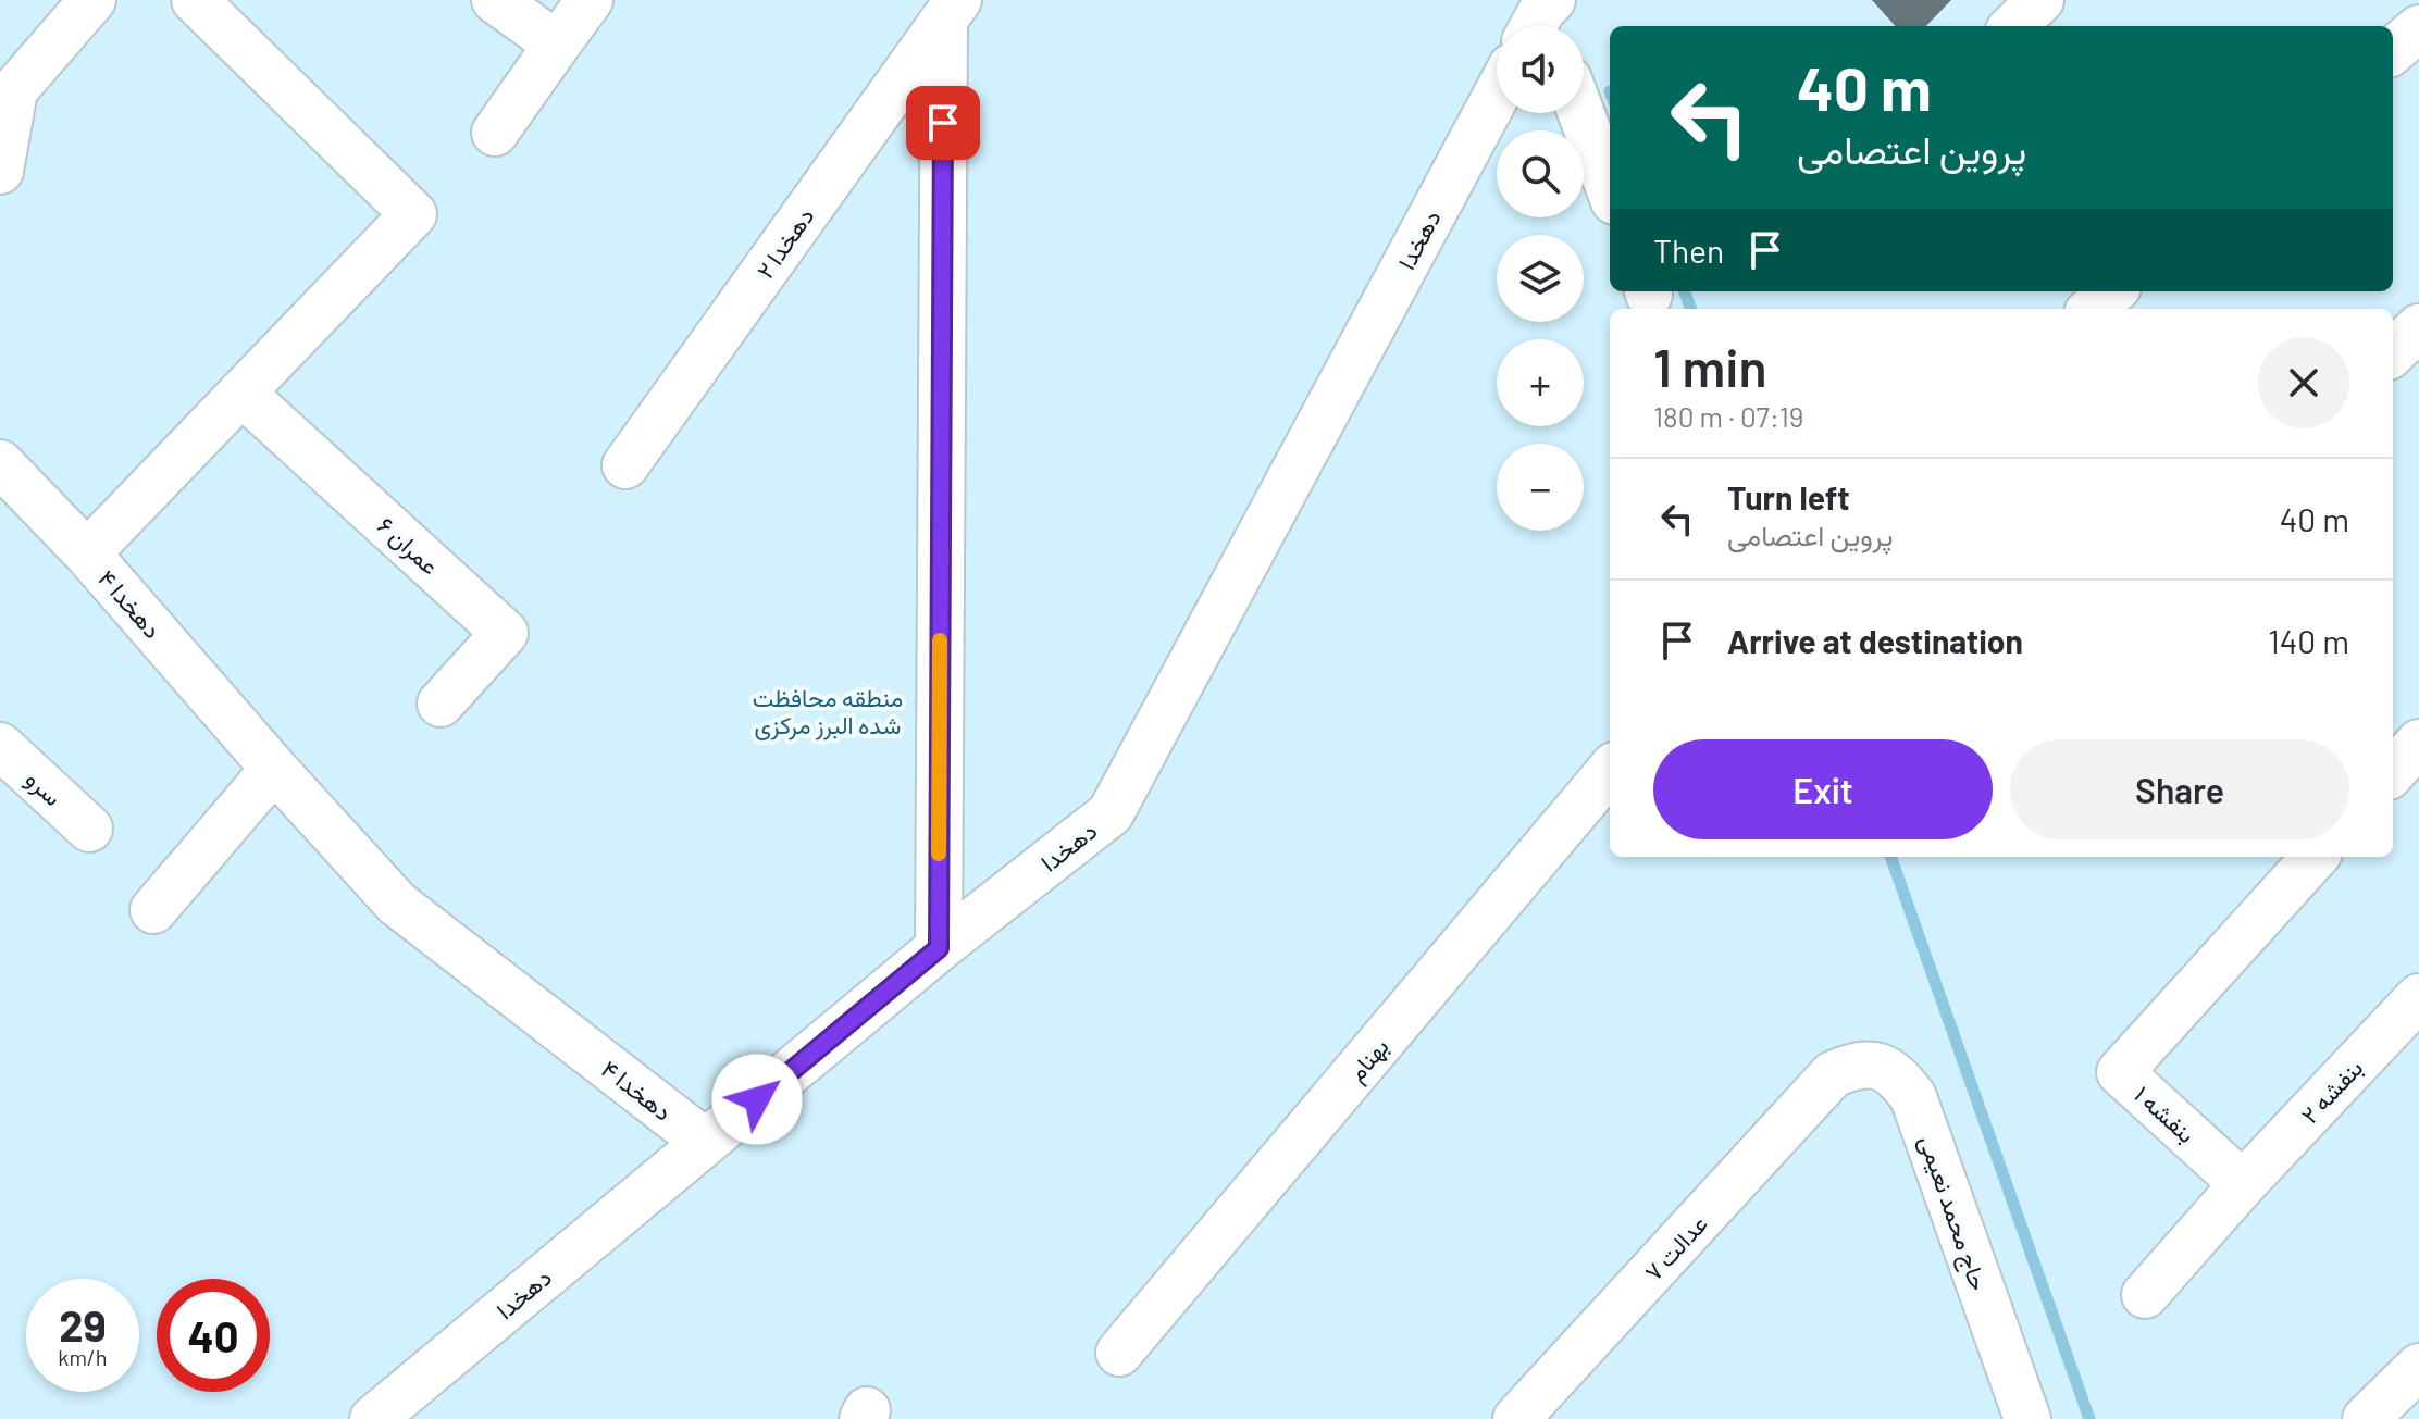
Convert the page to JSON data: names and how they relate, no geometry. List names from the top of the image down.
{
  "streets": {
    "street": [
      "دهخدا",
      "دهخدا ۲",
      "عمران ۶",
      "دهخدا ۴",
      "سرو",
      "بهنام",
      "بنفشه ۲",
      "بنفشه ۱",
      "حاج محمد نعیمی",
      "۷ عدالت"
    ]
  },
  "crossings": [
    ["دهخدا", "دهخدا ۴"],
    ["عمران ۶", "دهخدا ۴"],
    ["بنفشه ۲", "بنفشه ۱"],
    ["حاج محمد نعیمی", "۷ عدالت"]
  ],
  "parks": ["منطقه محافظت شده البرز مرکزی"],
  "page": {
    "map_buttons": ["+", "−"],
    "turn": ["40 m", "پروین اعتصامی"],
    "then": "Then",
    "heading": ["1 min", "180 m · 07:19"],
    "list": [
      {
        "name": "Turn left",
        "note": "پروین اعتصامی",
        "value": "40 m"
      },
      {
        "name": "Arrive at destination",
        "value": "140 m"
      }
    ],
    "buttons": ["Exit", "Share"],
    "speed": "29 km/h",
    "limit": "40"
  }
}
